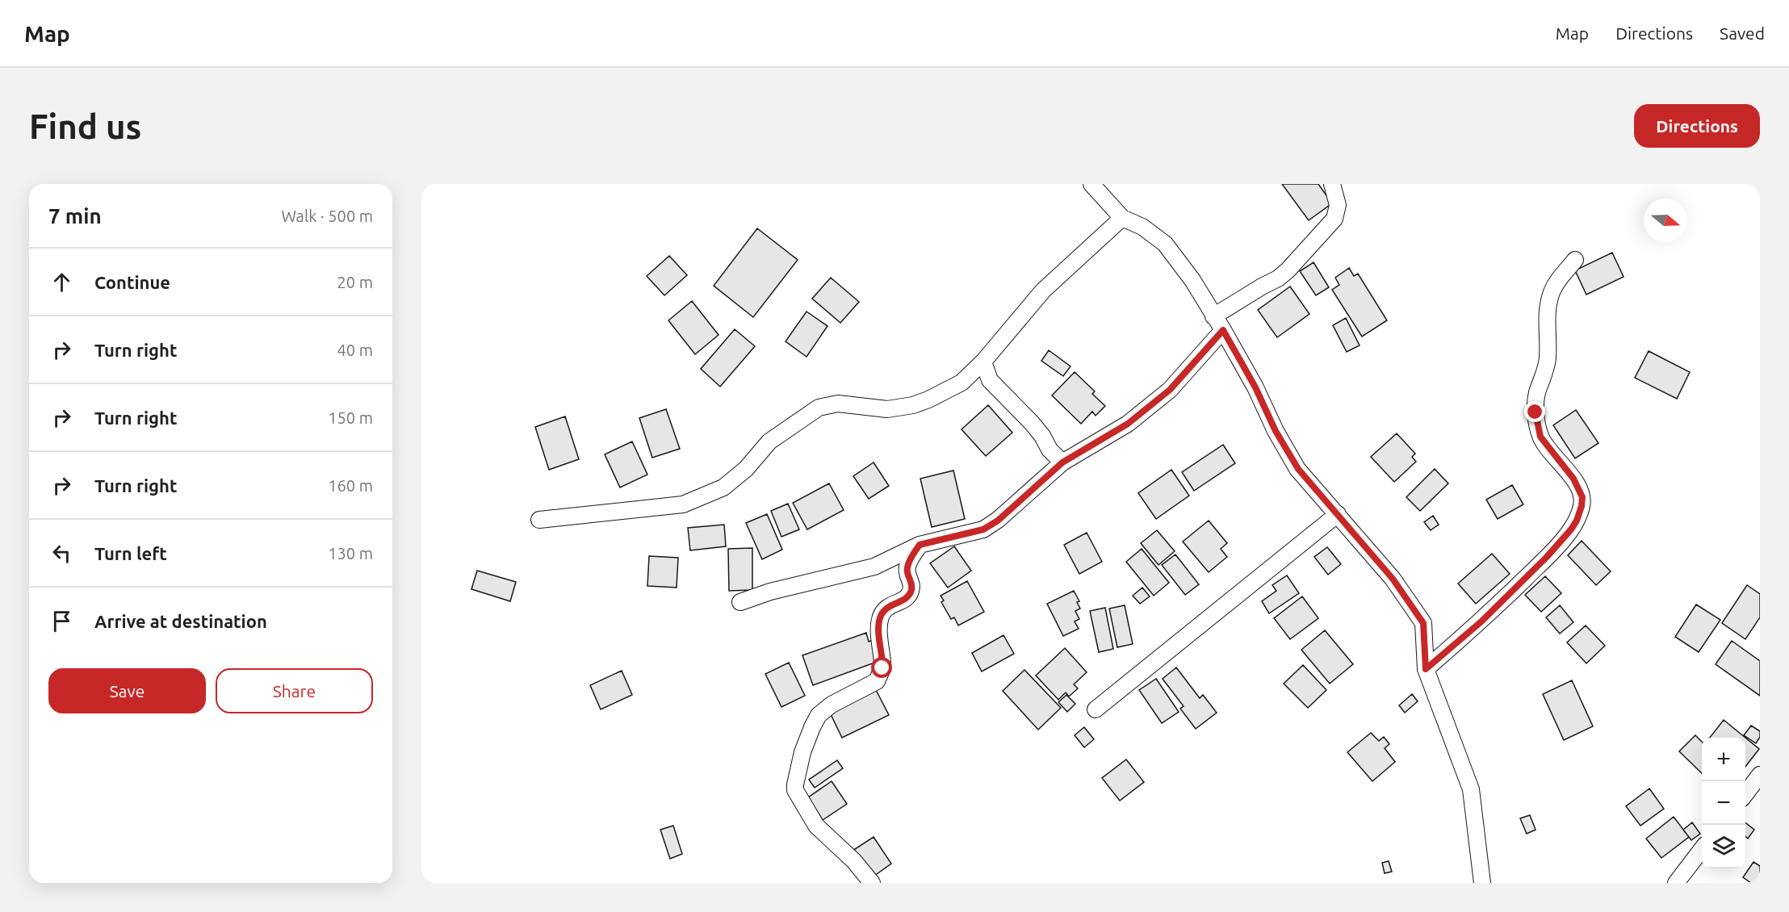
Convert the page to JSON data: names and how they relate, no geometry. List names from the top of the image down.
{
  "north": "right",
  "page": {
    "header": "Map",
    "nav": ["Map", "Directions", "Saved"],
    "buttons": [
      "Directions",
      ["Save", "Share"]
    ],
    "title": "Find us",
    "heading": ["7 min", "Walk · 500 m"],
    "list": [
      ["Continue", "20 m"],
      ["Turn right", "40 m"],
      ["Turn right", "150 m"],
      ["Turn right", "160 m"],
      ["Turn left", "130 m"],
      "Arrive at destination"
    ],
    "map_buttons": ["+", "−"]
  }
}
